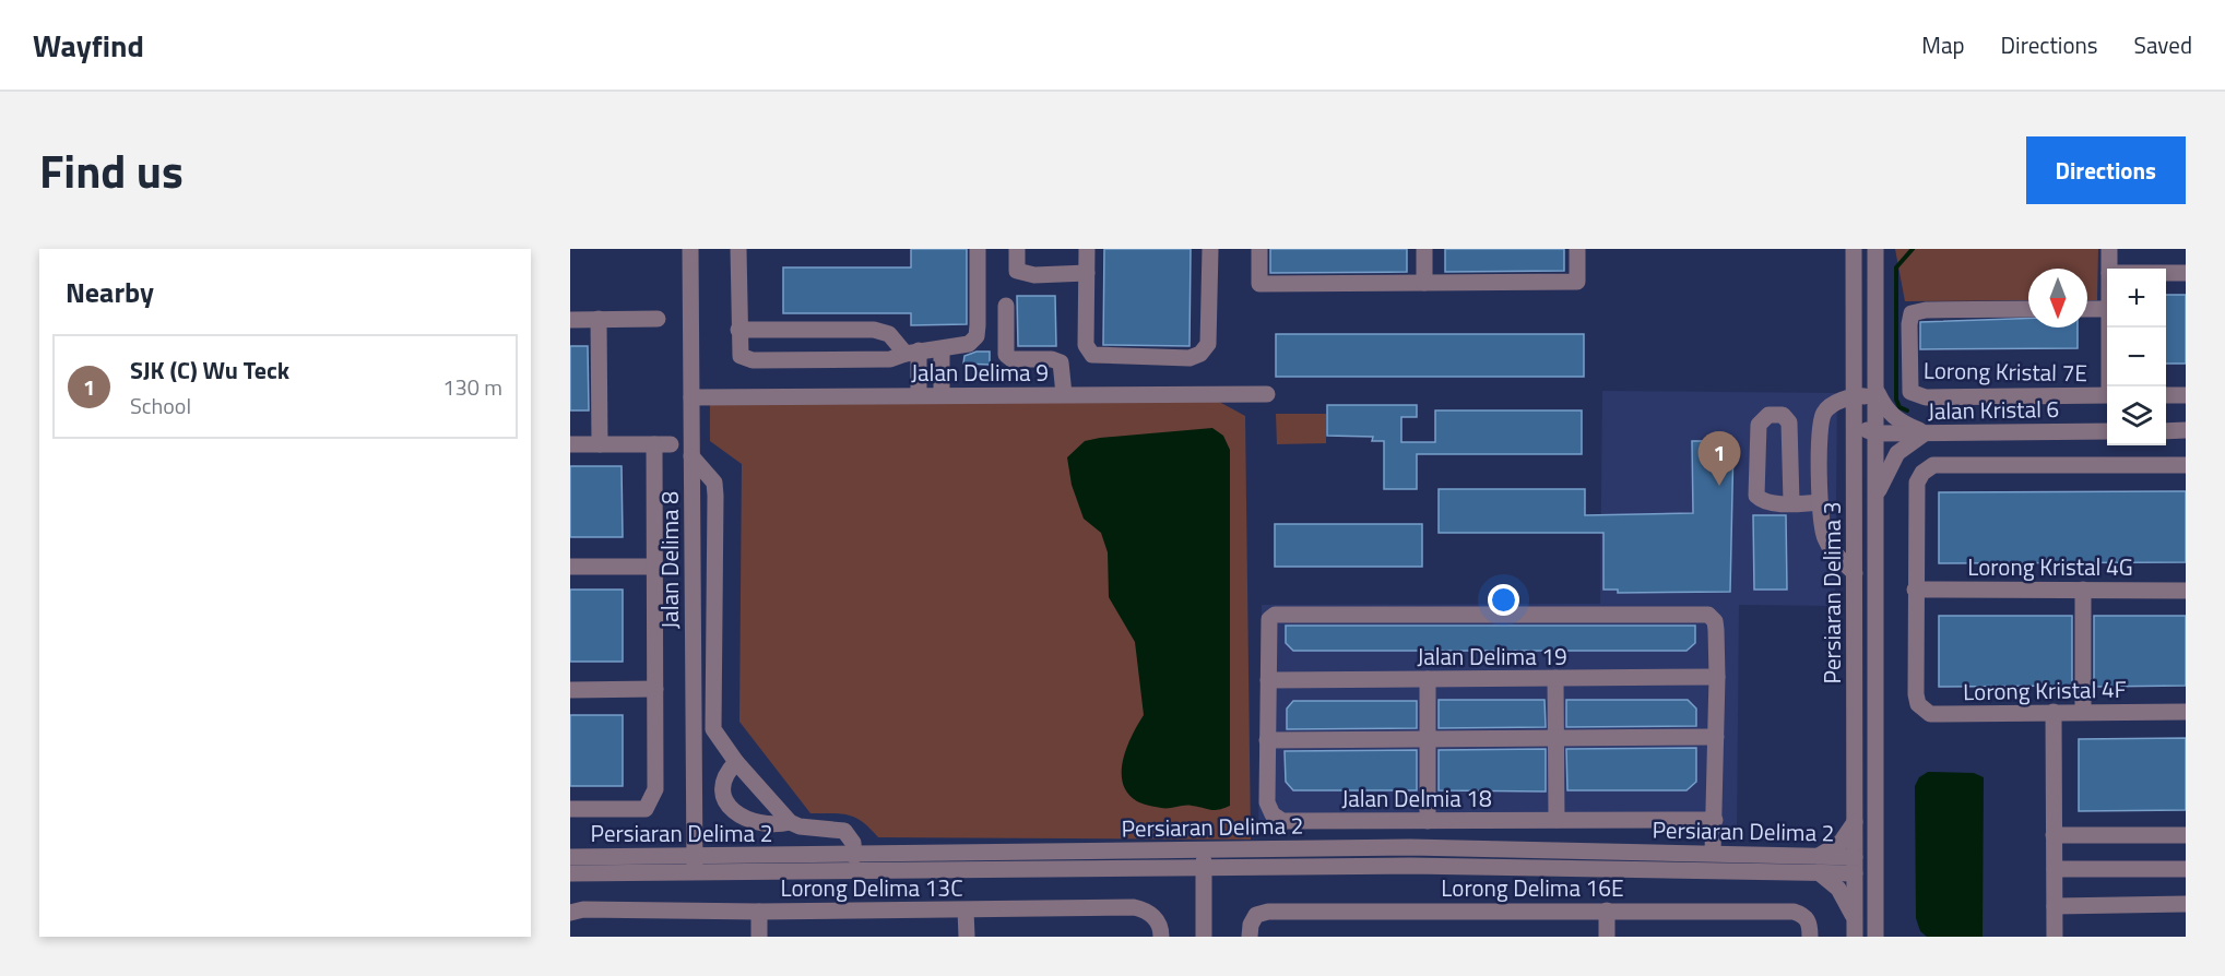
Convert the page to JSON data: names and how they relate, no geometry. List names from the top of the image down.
{
  "streets": {
    "street": [
      "Lorong Kristal 7E",
      "Jalan Delima 9",
      "Jalan Kristal 6",
      "Jalan Delima 8",
      "Lorong Kristal 4G",
      "Persiaran Delima 3",
      "Jalan Delima 19",
      "Lorong Kristal 4F",
      "Jalan Delmia 18",
      "Persiaran Delima 2",
      "Lorong Delima 13C",
      "Lorong Delima 16E"
    ]
  },
  "crossings": [
    ["Jalan Delima 9", "Jalan Delima 8"],
    ["Jalan Kristal 6", "Persiaran Delima 3"],
    ["Jalan Delima 8", "Persiaran Delima 2"],
    ["Lorong Kristal 4G", "Lorong Kristal 4F"],
    ["Persiaran Delima 3", "Persiaran Delima 2"],
    ["Jalan Delima 19", "Jalan Delmia 18"]
  ],
  "north": "bottom",
  "page": {
    "header": "Wayfind",
    "nav": ["Map", "Directions", "Saved"],
    "title": "Find us",
    "buttons": "Directions",
    "heading": "Nearby",
    "map_buttons": ["+", "−"],
    "list": [
      {
        "mark": "1",
        "name": "SJK (C) Wu Teck",
        "note": "School",
        "value": "130 m"
      }
    ],
    "pins": "1"
  }
}
